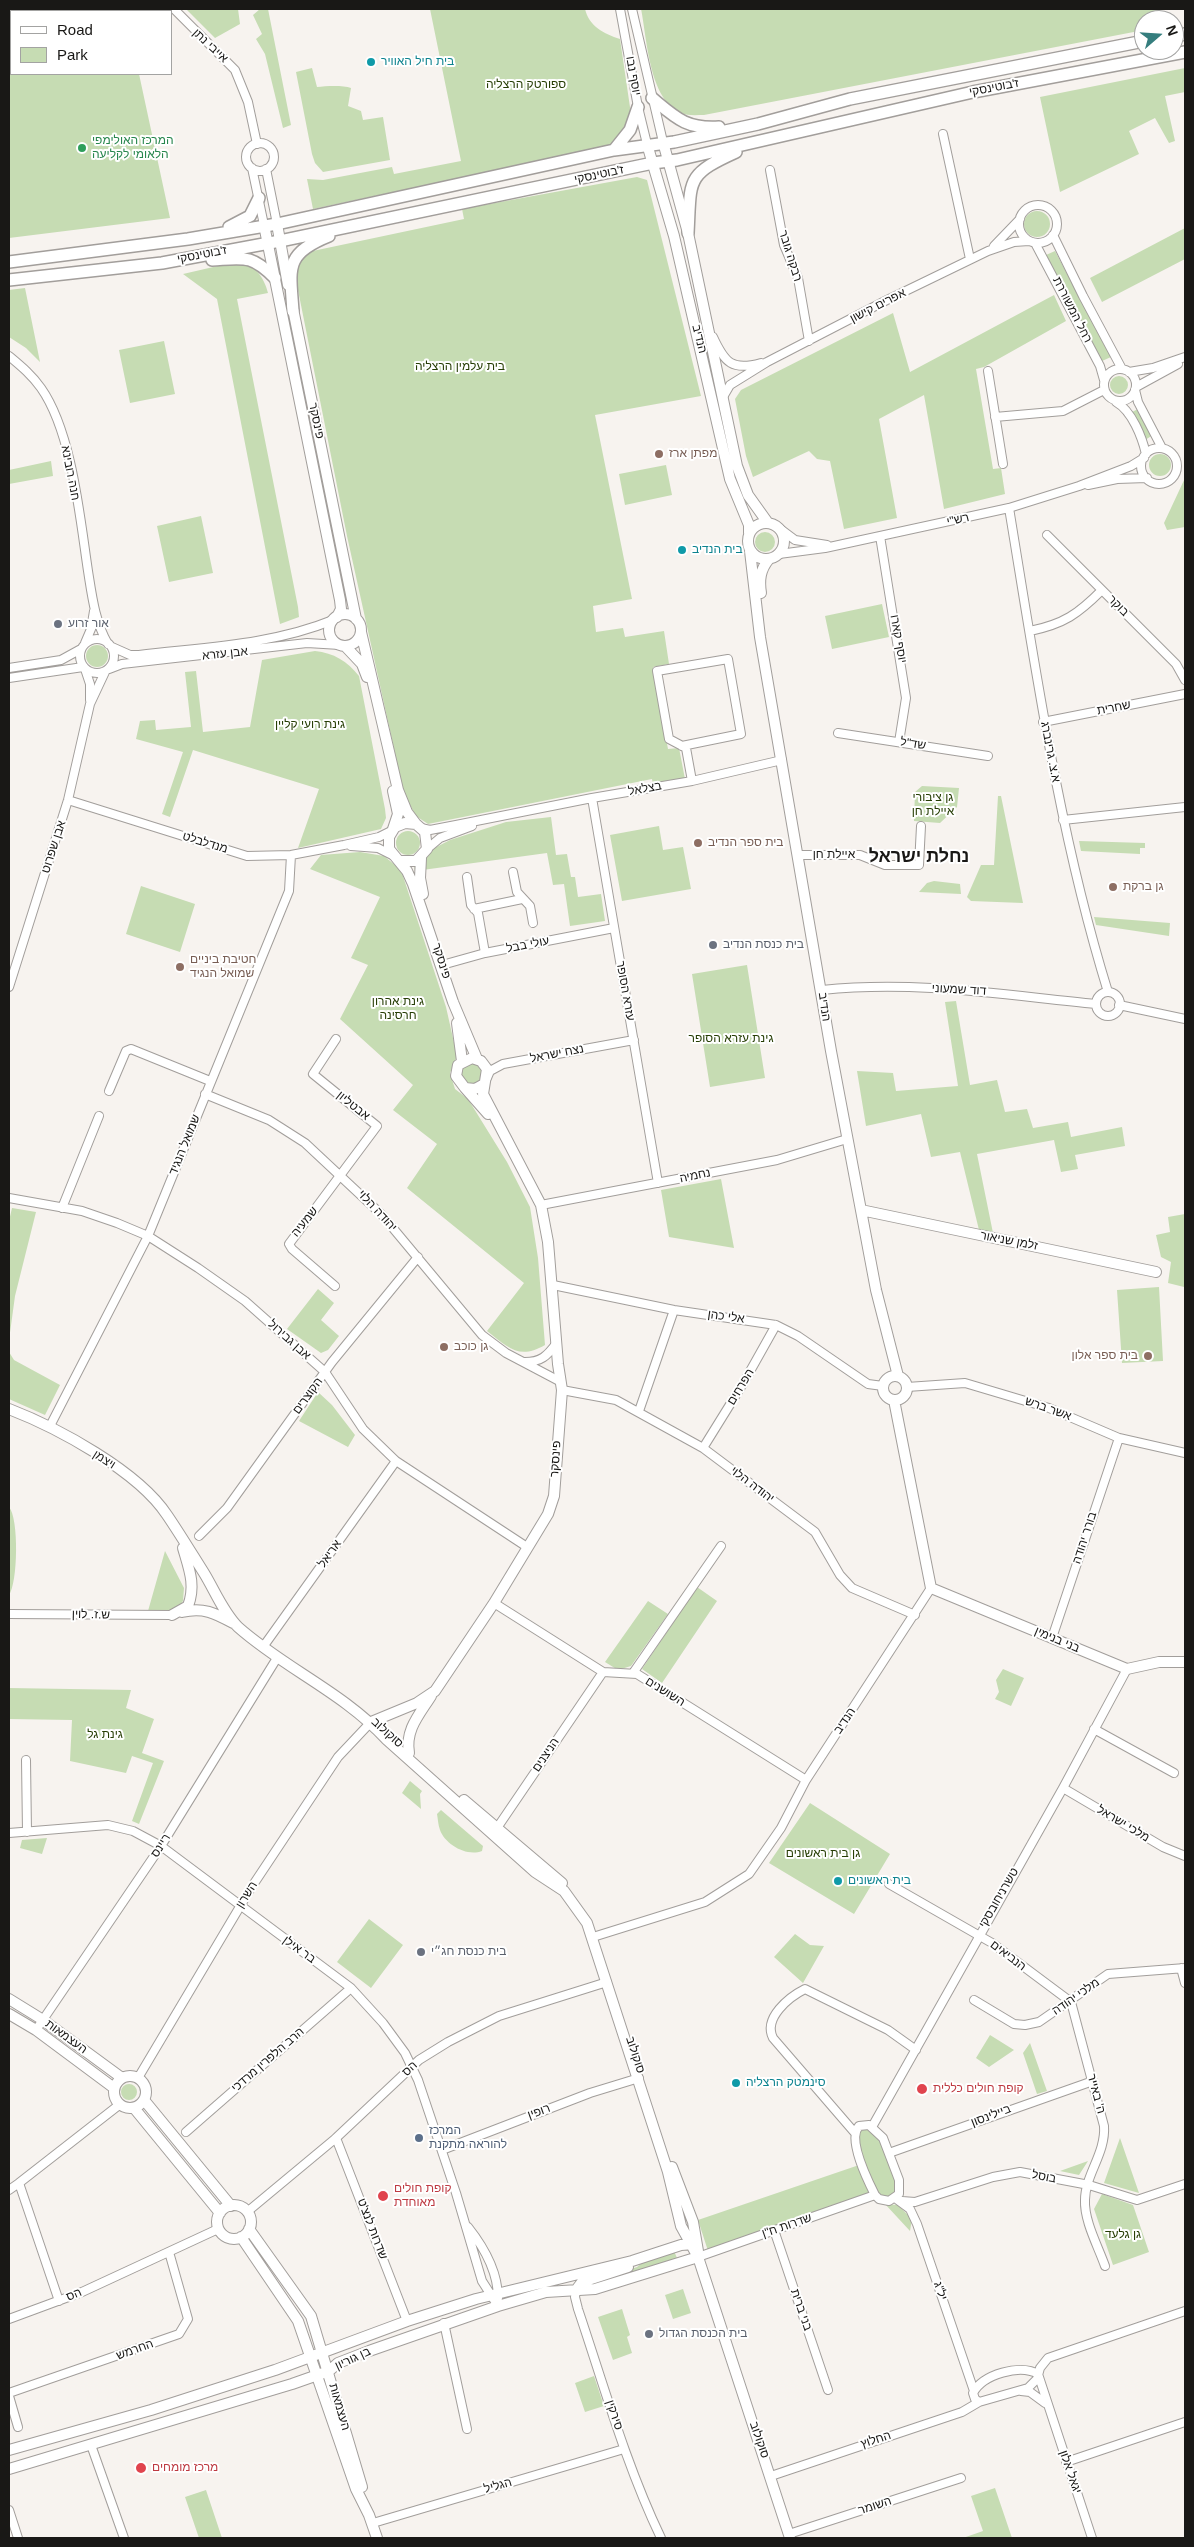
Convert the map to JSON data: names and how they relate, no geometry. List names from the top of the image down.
{
  "streets": {
    "main road": ["ז'בוטינסקי"],
    "street": [
      "אייבי נתן",
      "יוסף נבו",
      "רבקה גובר",
      "אפרים קישון",
      "רחל המשוררת",
      "הנדיב",
      "פינסקר",
      "חנה רובינא",
      "רש\"י",
      "בוקר",
      "יוסף קארו",
      "אבן עזרא",
      "שחרית",
      "שד\"ל",
      "א.צ. גרינברג",
      "בצלאל",
      "מנדלבלט",
      "אבן שפרוט",
      "איילת חן",
      "עולי בבל",
      "דוד שמעוני",
      "עזרא הסופר",
      "נצח ישראל",
      "אבטליון",
      "שמואל הנגיד",
      "נחמיה",
      "יהודה הלוי",
      "שמעיה",
      "זלמן שניאור",
      "אלי כהן",
      "אבן גבירול",
      "הפרחים",
      "הקוצרים",
      "אשר ברש",
      "ויצמן",
      "בורר יהודה",
      "אריאל",
      "ש.ז. לוין",
      "בני בנימין",
      "השושנים",
      "סוקולוב",
      "הניצנים",
      "מלכי ישראל",
      "ריינס",
      "השרון",
      "טשרניחובסקי",
      "בר אילן",
      "הנביאים",
      "מלכי יהודה",
      "העצמאות",
      "הרב הלפרין מרדכי",
      "הס",
      "ה' באייר",
      "רופין",
      "ביילינסון",
      "בוסל",
      "שדרות ח\"ן",
      "שדרות לנצ'ט",
      "יל\"ג",
      "בני ברית",
      "החרמש",
      "בן גוריון",
      "סירקין",
      "החלוץ",
      "יגאל אלון",
      "הגליל",
      "השומר"
    ]
  },
  "crossings": [
    ["יוסף נבו", "ז'בוטינסקי"],
    ["יוסף נבו", "הנדיב"],
    ["ז'בוטינסקי", "הנדיב"],
    ["ז'בוטינסקי", "פינסקר"],
    ["רבקה גובר", "אפרים קישון"],
    ["אפרים קישון", "רחל המשוררת"],
    ["אפרים קישון", "הנדיב"],
    ["הנדיב", "רש\"י"],
    ["הנדיב", "בצלאל"],
    ["הנדיב", "איילת חן"],
    ["הנדיב", "דוד שמעוני"],
    ["הנדיב", "נחמיה"],
    ["הנדיב", "יהודה הלוי"],
    ["הנדיב", "זלמן שניאור"],
    ["הנדיב", "אלי כהן"],
    ["הנדיב", "אשר ברש"],
    ["הנדיב", "בני בנימין"],
    ["הנדיב", "השושנים"],
    ["הנדיב", "סוקולוב"],
    ["פינסקר", "אבן עזרא"],
    ["פינסקר", "בצלאל"],
    ["פינסקר", "מנדלבלט"],
    ["פינסקר", "עולי בבל"],
    ["פינסקר", "נצח ישראל"],
    ["פינסקר", "נחמיה"],
    ["פינסקר", "יהודה הלוי"],
    ["פינסקר", "אלי כהן"],
    ["פינסקר", "אבן גבירול"],
    ["פינסקר", "סוקולוב"],
    ["פינסקר", "השרון"],
    ["חנה רובינא", "אבן עזרא"],
    ["חנה רובינא", "אבן שפרוט"],
    ["רש\"י", "יוסף קארו"],
    ["רש\"י", "א.צ. גרינברג"],
    ["יוסף קארו", "שד\"ל"],
    ["אבן עזרא", "אבן שפרוט"],
    ["שחרית", "א.צ. גרינברג"],
    ["א.צ. גרינברג", "דוד שמעוני"],
    ["בצלאל", "מנדלבלט"],
    ["בצלאל", "עזרא הסופר"],
    ["מנדלבלט", "אבן שפרוט"],
    ["מנדלבלט", "שמואל הנגיד"],
    ["עולי בבל", "עזרא הסופר"],
    ["עזרא הסופר", "נצח ישראל"],
    ["עזרא הסופר", "נחמיה"],
    ["אבטליון", "יהודה הלוי"],
    ["אבטליון", "שמעיה"],
    ["שמואל הנגיד", "יהודה הלוי"],
    ["שמואל הנגיד", "אבן גבירול"],
    ["שמואל הנגיד", "ויצמן"],
    ["יהודה הלוי", "שמעיה"],
    ["יהודה הלוי", "הפרחים"],
    ["יהודה הלוי", "הקוצרים"],
    ["אלי כהן", "הפרחים"],
    ["אלי כהן", "אשר ברש"],
    ["אבן גבירול", "הקוצרים"],
    ["אבן גבירול", "אריאל"],
    ["אשר ברש", "בורר יהודה"],
    ["ויצמן", "אריאל"],
    ["ויצמן", "ש.ז. לוין"],
    ["ויצמן", "סוקולוב"],
    ["ויצמן", "ריינס"],
    ["בורר יהודה", "בני בנימין"],
    ["בני בנימין", "טשרניחובסקי"],
    ["השושנים", "הניצנים"],
    ["סוקולוב", "הניצנים"],
    ["סוקולוב", "השרון"],
    ["סוקולוב", "הס"],
    ["סוקולוב", "רופין"],
    ["סוקולוב", "שדרות ח\"ן"],
    ["סוקולוב", "בן גוריון"],
    ["סוקולוב", "החלוץ"],
    ["סוקולוב", "השומר"],
    ["מלכי ישראל", "טשרניחובסקי"],
    ["ריינס", "בר אילן"],
    ["ריינס", "העצמאות"],
    ["השרון", "בר אילן"],
    ["השרון", "העצמאות"],
    ["טשרניחובסקי", "הנביאים"],
    ["בר אילן", "הרב הלפרין מרדכי"],
    ["בר אילן", "הס"],
    ["בר אילן", "רופין"],
    ["בר אילן", "בן גוריון"],
    ["הנביאים", "מלכי יהודה"],
    ["הנביאים", "ה' באייר"],
    ["מלכי יהודה", "ה' באייר"],
    ["העצמאות", "הס"],
    ["העצמאות", "בן גוריון"],
    ["העצמאות", "הגליל"],
    ["הס", "שדרות לנצ'ט"],
    ["הס", "החרמש"],
    ["ה' באייר", "ביילינסון"],
    ["ה' באייר", "בוסל"],
    ["בוסל", "שדרות ח\"ן"],
    ["בוסל", "יל\"ג"],
    ["שדרות ח\"ן", "בני ברית"],
    ["שדרות ח\"ן", "בן גוריון"],
    ["שדרות לנצ'ט", "בן גוריון"],
    ["יל\"ג", "החלוץ"],
    ["בן גוריון", "סירקין"],
    ["סירקין", "הגליל"]
  ],
  "districts": ["נחלת ישראל"],
  "parks": [
    "ספורטק הרצליה",
    "בית עלמין הרצליה",
    "גינת רועי קליין",
    "גן ציבורי איילת חן",
    "גינת אהרון חרסינה",
    "גינת עזרא הסופר",
    "גינת גל",
    "גן בית ראשונים",
    "גן גלעד"
  ],
  "places": [
    "בית חיל האוויר",
    "המרכז האולימפי הלאומי לקליעה",
    "מפתן ארז",
    "בית הנדיב",
    "אור זרוע",
    "בית ספר הנדיב",
    "גן ברקת",
    "בית כנסת הנדיב",
    "חטיבת ביניים שמואל הנגיד",
    "גן כוכב",
    "בית ספר אלון",
    "בית ראשונים",
    "בית כנסת חג״י",
    "סינמטק הרצליה",
    "קופת חולים כללית",
    "המרכז להוראה מתקנת",
    "קופת חולים מאוחדת",
    "בית הכנסת הגדול",
    "מרכז מומחים"
  ],
  "legend": ["Road", "Park"],
  "north": "right"
}
